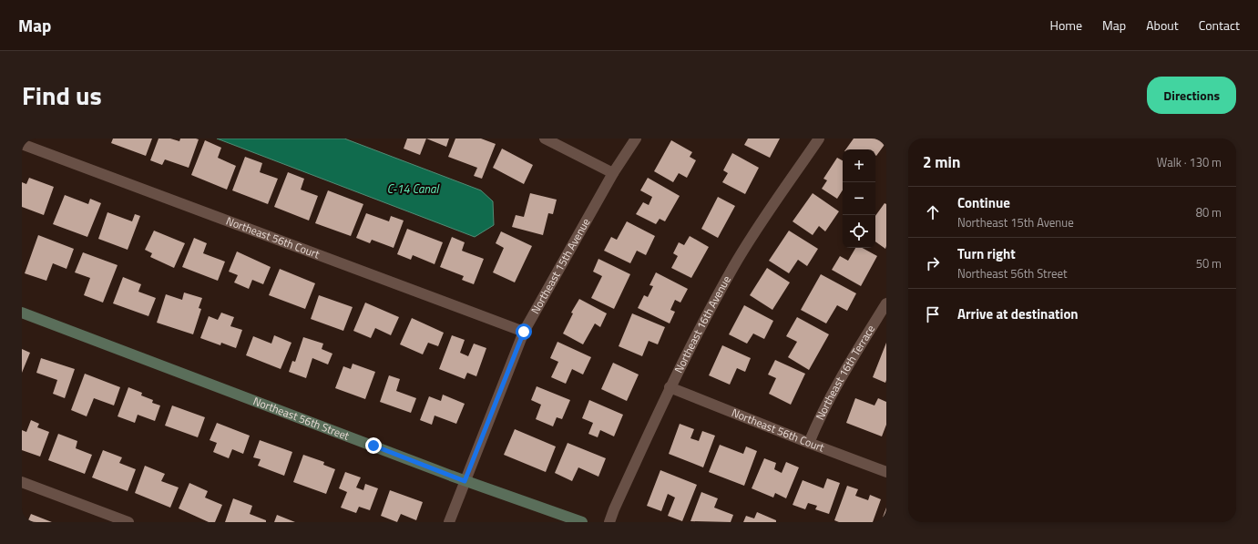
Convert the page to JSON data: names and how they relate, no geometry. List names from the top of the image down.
{
  "streets": {
    "street": [
      "Northeast 56th Court",
      "Northeast 15th Avenue",
      "Northeast 16th Avenue",
      "Northeast 16th Terrace",
      "Northeast 56th Street"
    ]
  },
  "crossings": [
    ["Northeast 56th Court", "Northeast 15th Avenue"],
    ["Northeast 56th Court", "Northeast 16th Avenue"],
    ["Northeast 56th Court", "Northeast 16th Terrace"],
    ["Northeast 15th Avenue", "Northeast 56th Street"]
  ],
  "water": ["C-14 Canal"],
  "page": {
    "header": "Map",
    "nav": [
      "Home",
      "Map",
      "About",
      "Contact"
    ],
    "title": "Find us",
    "buttons": "Directions",
    "heading": ["2 min", "Walk · 130 m"],
    "map_buttons": ["+", "−"],
    "list": [
      ["Continue", "Northeast 15th Avenue", "80 m"],
      ["Turn right", "Northeast 56th Street", "50 m"],
      "Arrive at destination"
    ]
  }
}
